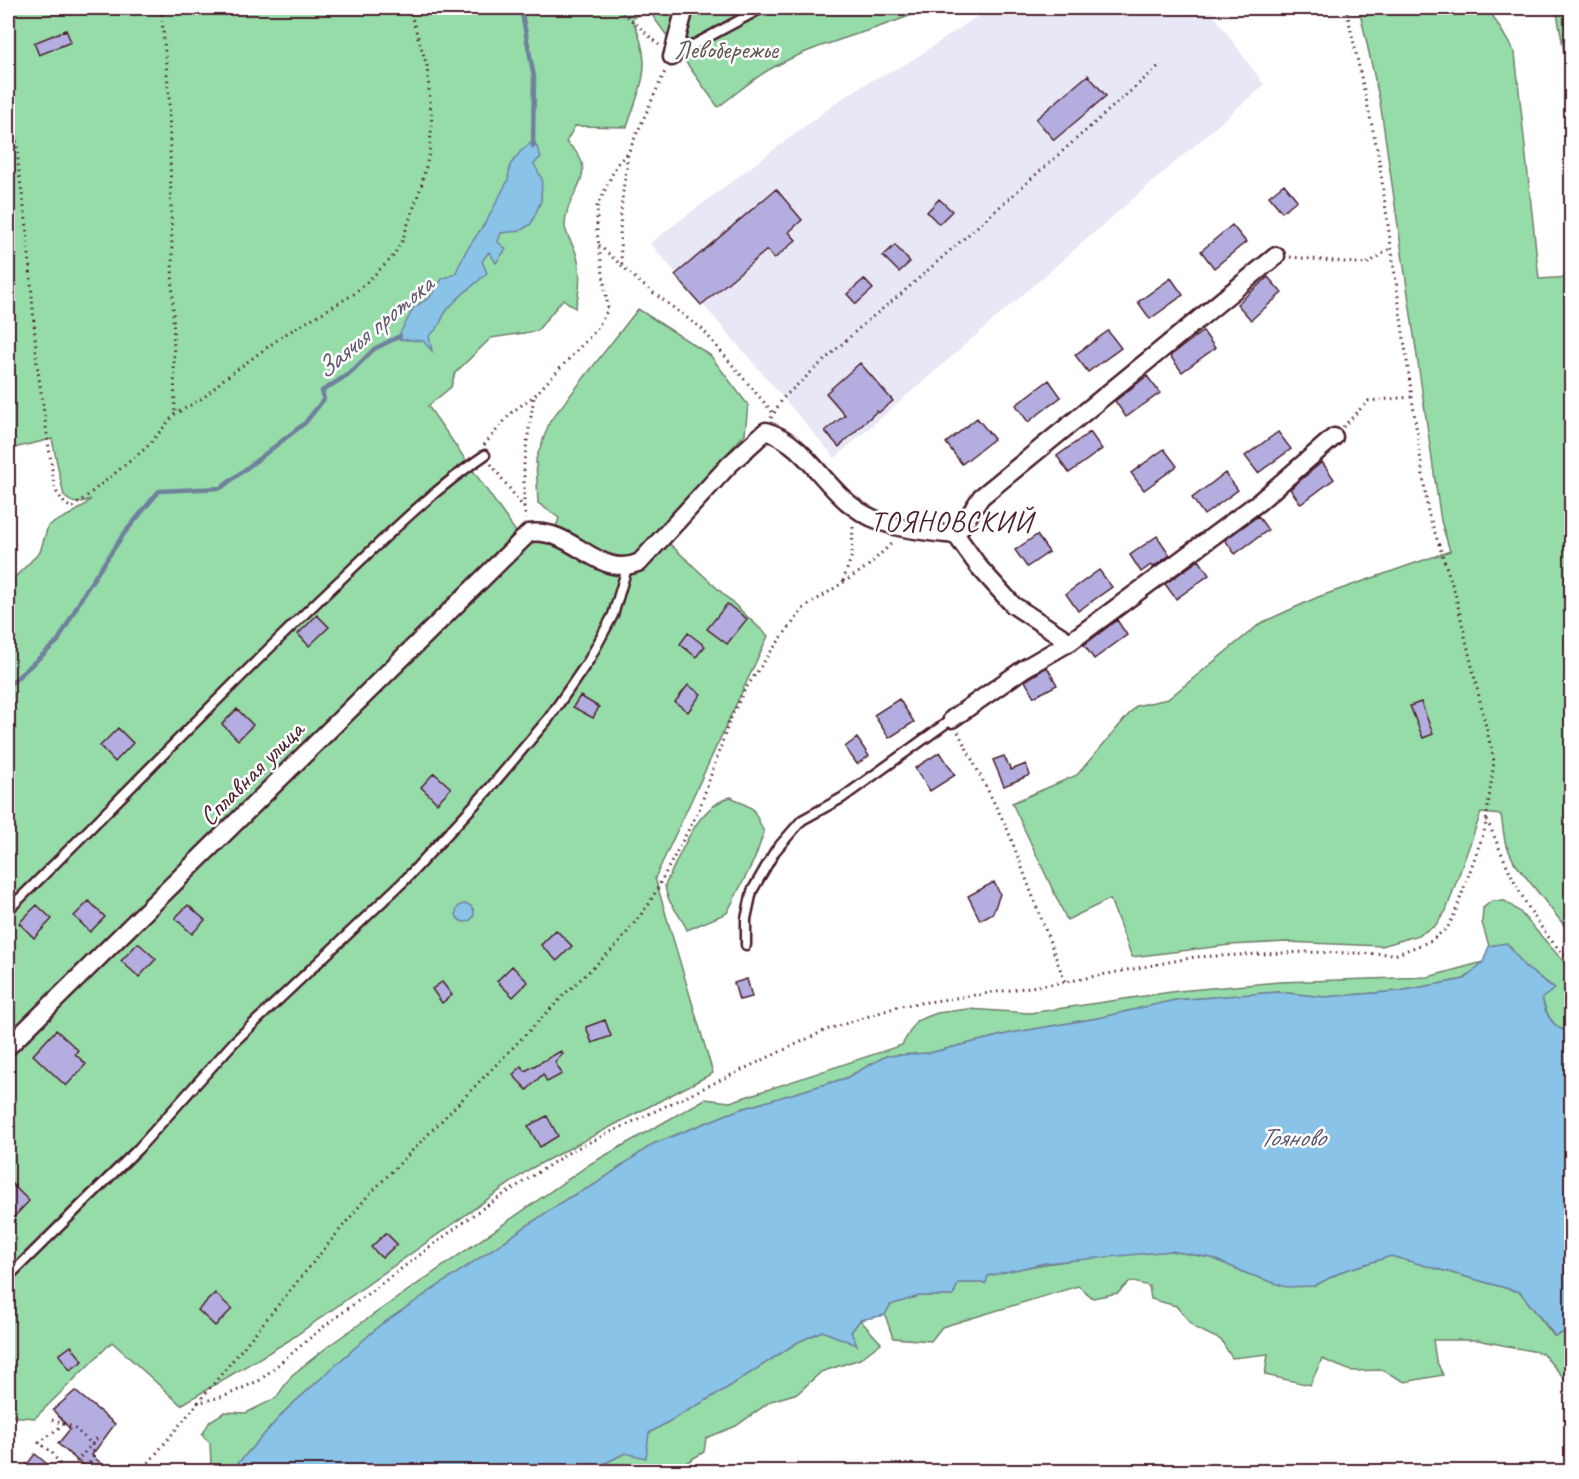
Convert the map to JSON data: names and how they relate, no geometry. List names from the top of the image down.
{
  "streets": {
    "street": ["Сплавная улица"]
  },
  "districts": ["ТОЯНОВСКИЙ"],
  "water": ["Заячья протока", "Тояново"],
  "parks": ["Левобережье"]
}
